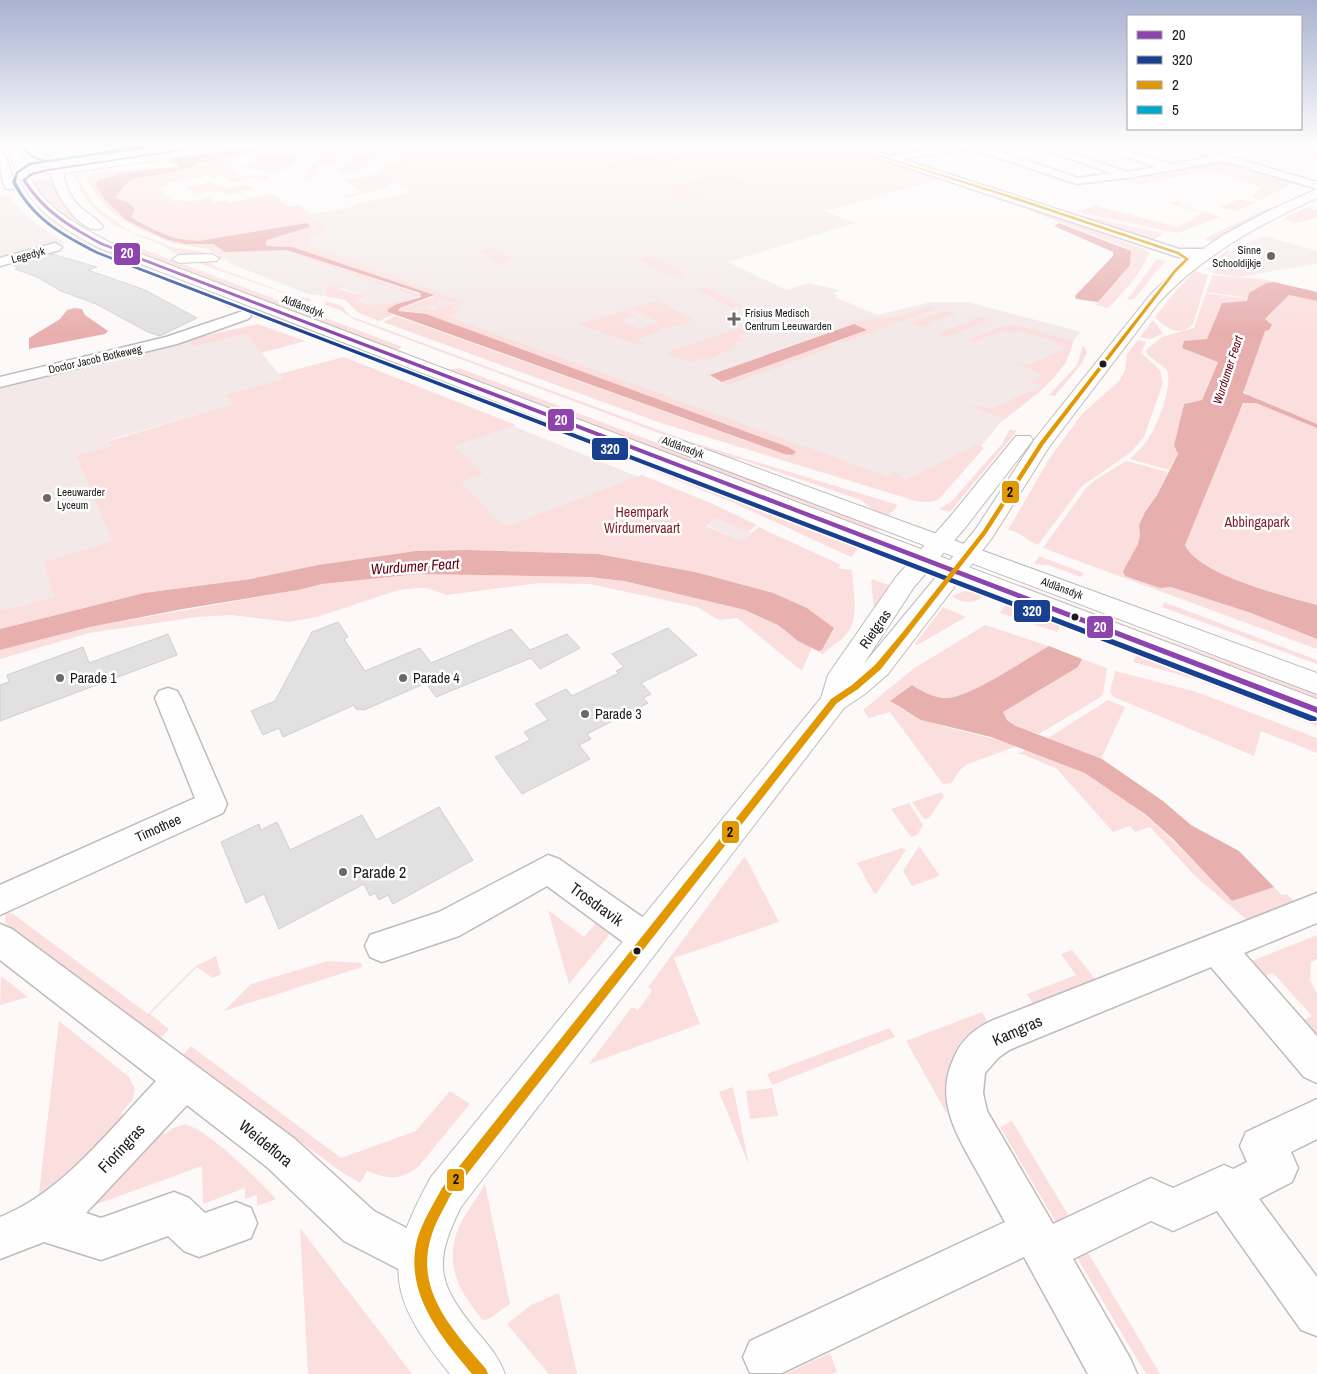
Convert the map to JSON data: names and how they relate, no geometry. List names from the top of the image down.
{
  "streets": {
    "main road": ["Aldlânsdyk", "Rietgras"],
    "street": [
      "Legedyk",
      "Doctor Jacob Botkeweg",
      "Timothee",
      "Trosdravik",
      "Kamgras",
      "Weideflora",
      "Fioringras"
    ]
  },
  "crossings": [
    ["Aldlânsdyk", "Rietgras"],
    ["Rietgras", "Trosdravik"],
    ["Rietgras", "Weideflora"],
    ["Weideflora", "Fioringras"]
  ],
  "water": ["Wurdumer Feart"],
  "parks": ["Heempark Wirdumervaart", "Abbingapark"],
  "places": {
    "other": [
      "Sinne Schooldijkje",
      "Leeuwarder Lyceum",
      "Parade 1",
      "Parade 4",
      "Parade 3",
      "Parade 2"
    ],
    "health": ["Frisius Medisch Centrum Leeuwarden"]
  },
  "lines": ["transit line 20", "transit line 320", "transit line 2"],
  "legend": [
    "20",
    "320",
    "2",
    "5"
  ]
}
